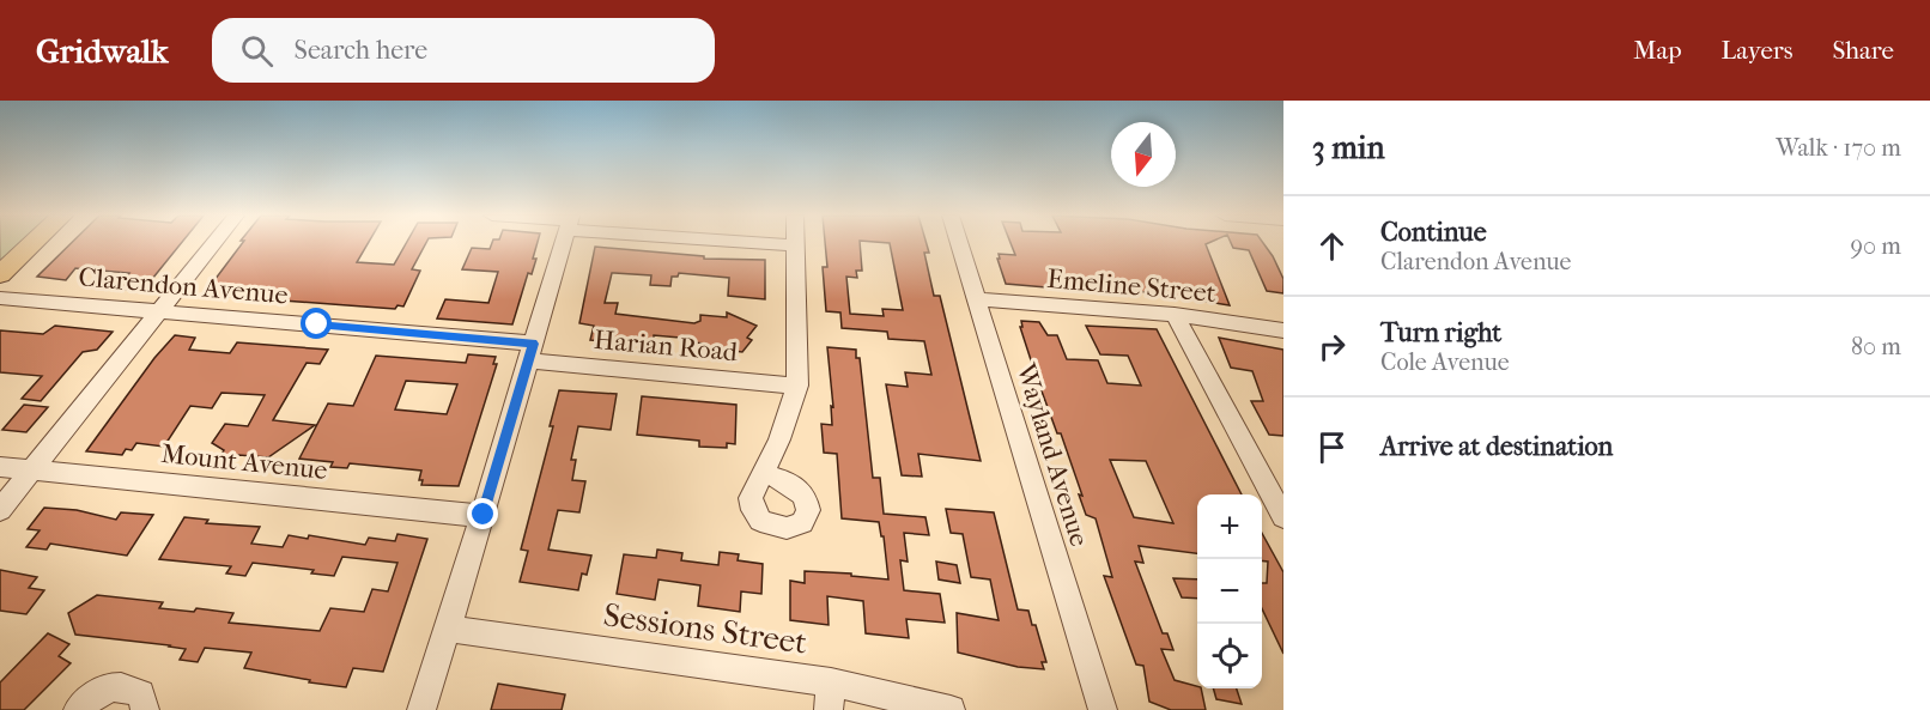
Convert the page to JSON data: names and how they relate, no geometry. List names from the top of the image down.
{
  "streets": {
    "street": [
      "Clarendon Avenue",
      "Emeline Street",
      "Harian Road",
      "Wayland Avenue",
      "Mount Avenue",
      "Sessions Street"
    ]
  },
  "crossings": [
    ["Clarendon Avenue", "Harian Road"],
    ["Emeline Street", "Wayland Avenue"]
  ],
  "north": "bottom",
  "page": {
    "header": "Gridwalk",
    "search": "Search here",
    "nav": ["Map", "Layers", "Share"],
    "heading": ["3 min", "Walk · 170 m"],
    "list": [
      ["Continue", "Clarendon Avenue", "90 m"],
      ["Turn right", "Cole Avenue", "80 m"],
      "Arrive at destination"
    ],
    "map_buttons": ["+", "−"]
  }
}
